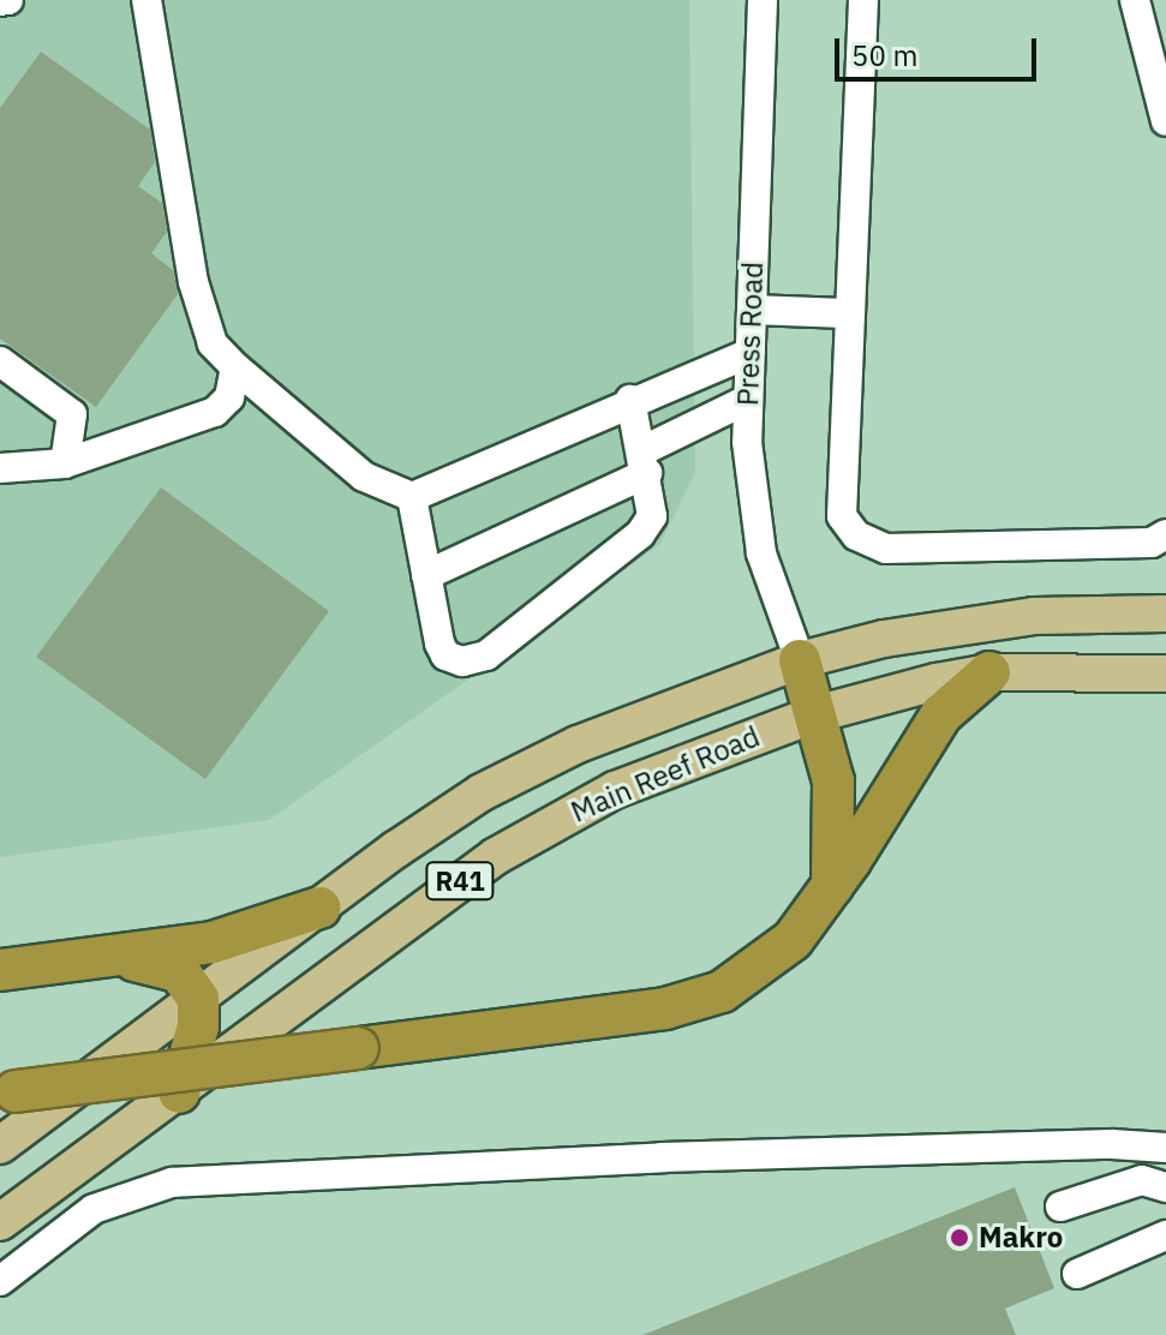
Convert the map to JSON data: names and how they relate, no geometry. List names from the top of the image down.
{
  "streets": {
    "main road": ["Main Reef Road", "R41"],
    "street": ["Press Road"]
  },
  "crossings": [
    ["Press Road", "Main Reef Road"]
  ],
  "places": ["Makro"],
  "scale_bar": "50 m"
}
